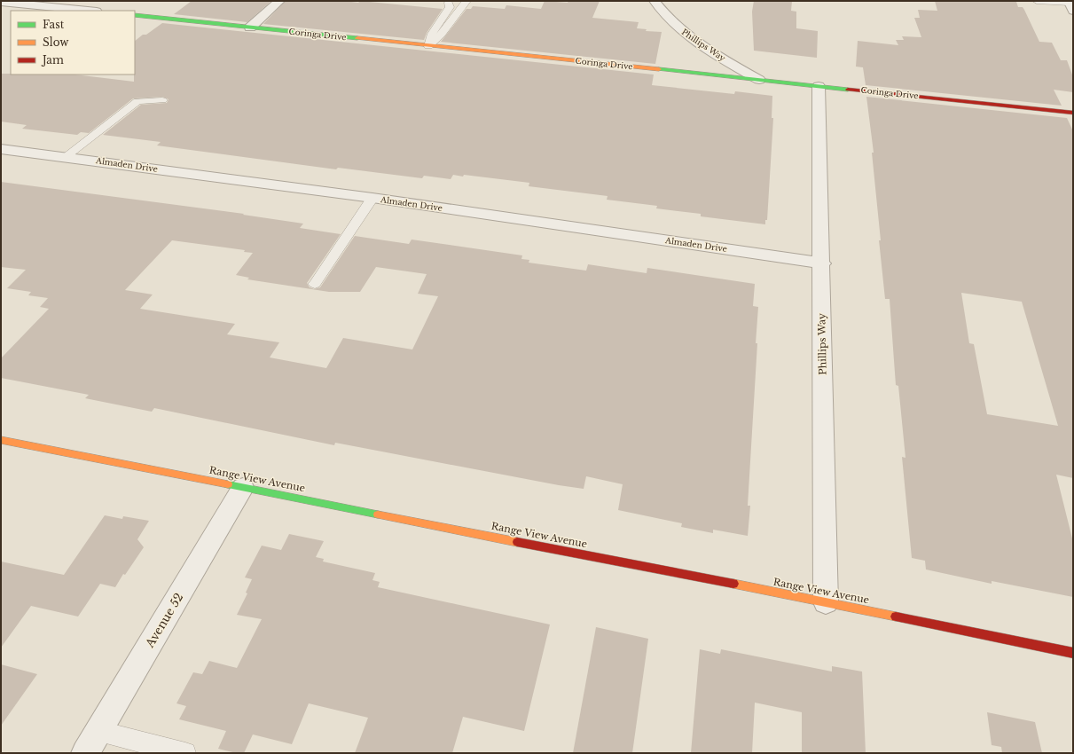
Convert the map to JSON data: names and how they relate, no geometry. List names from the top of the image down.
{
  "streets": {
    "street": [
      "Coringa Drive",
      "Phillips Way",
      "Almaden Drive",
      "Range View Avenue",
      "Avenue 52"
    ]
  },
  "crossings": [
    ["Coringa Drive", "Phillips Way"],
    ["Phillips Way", "Almaden Drive"],
    ["Phillips Way", "Range View Avenue"],
    ["Range View Avenue", "Avenue 52"]
  ],
  "legend": ["Fast", "Slow", "Jam"]
}
